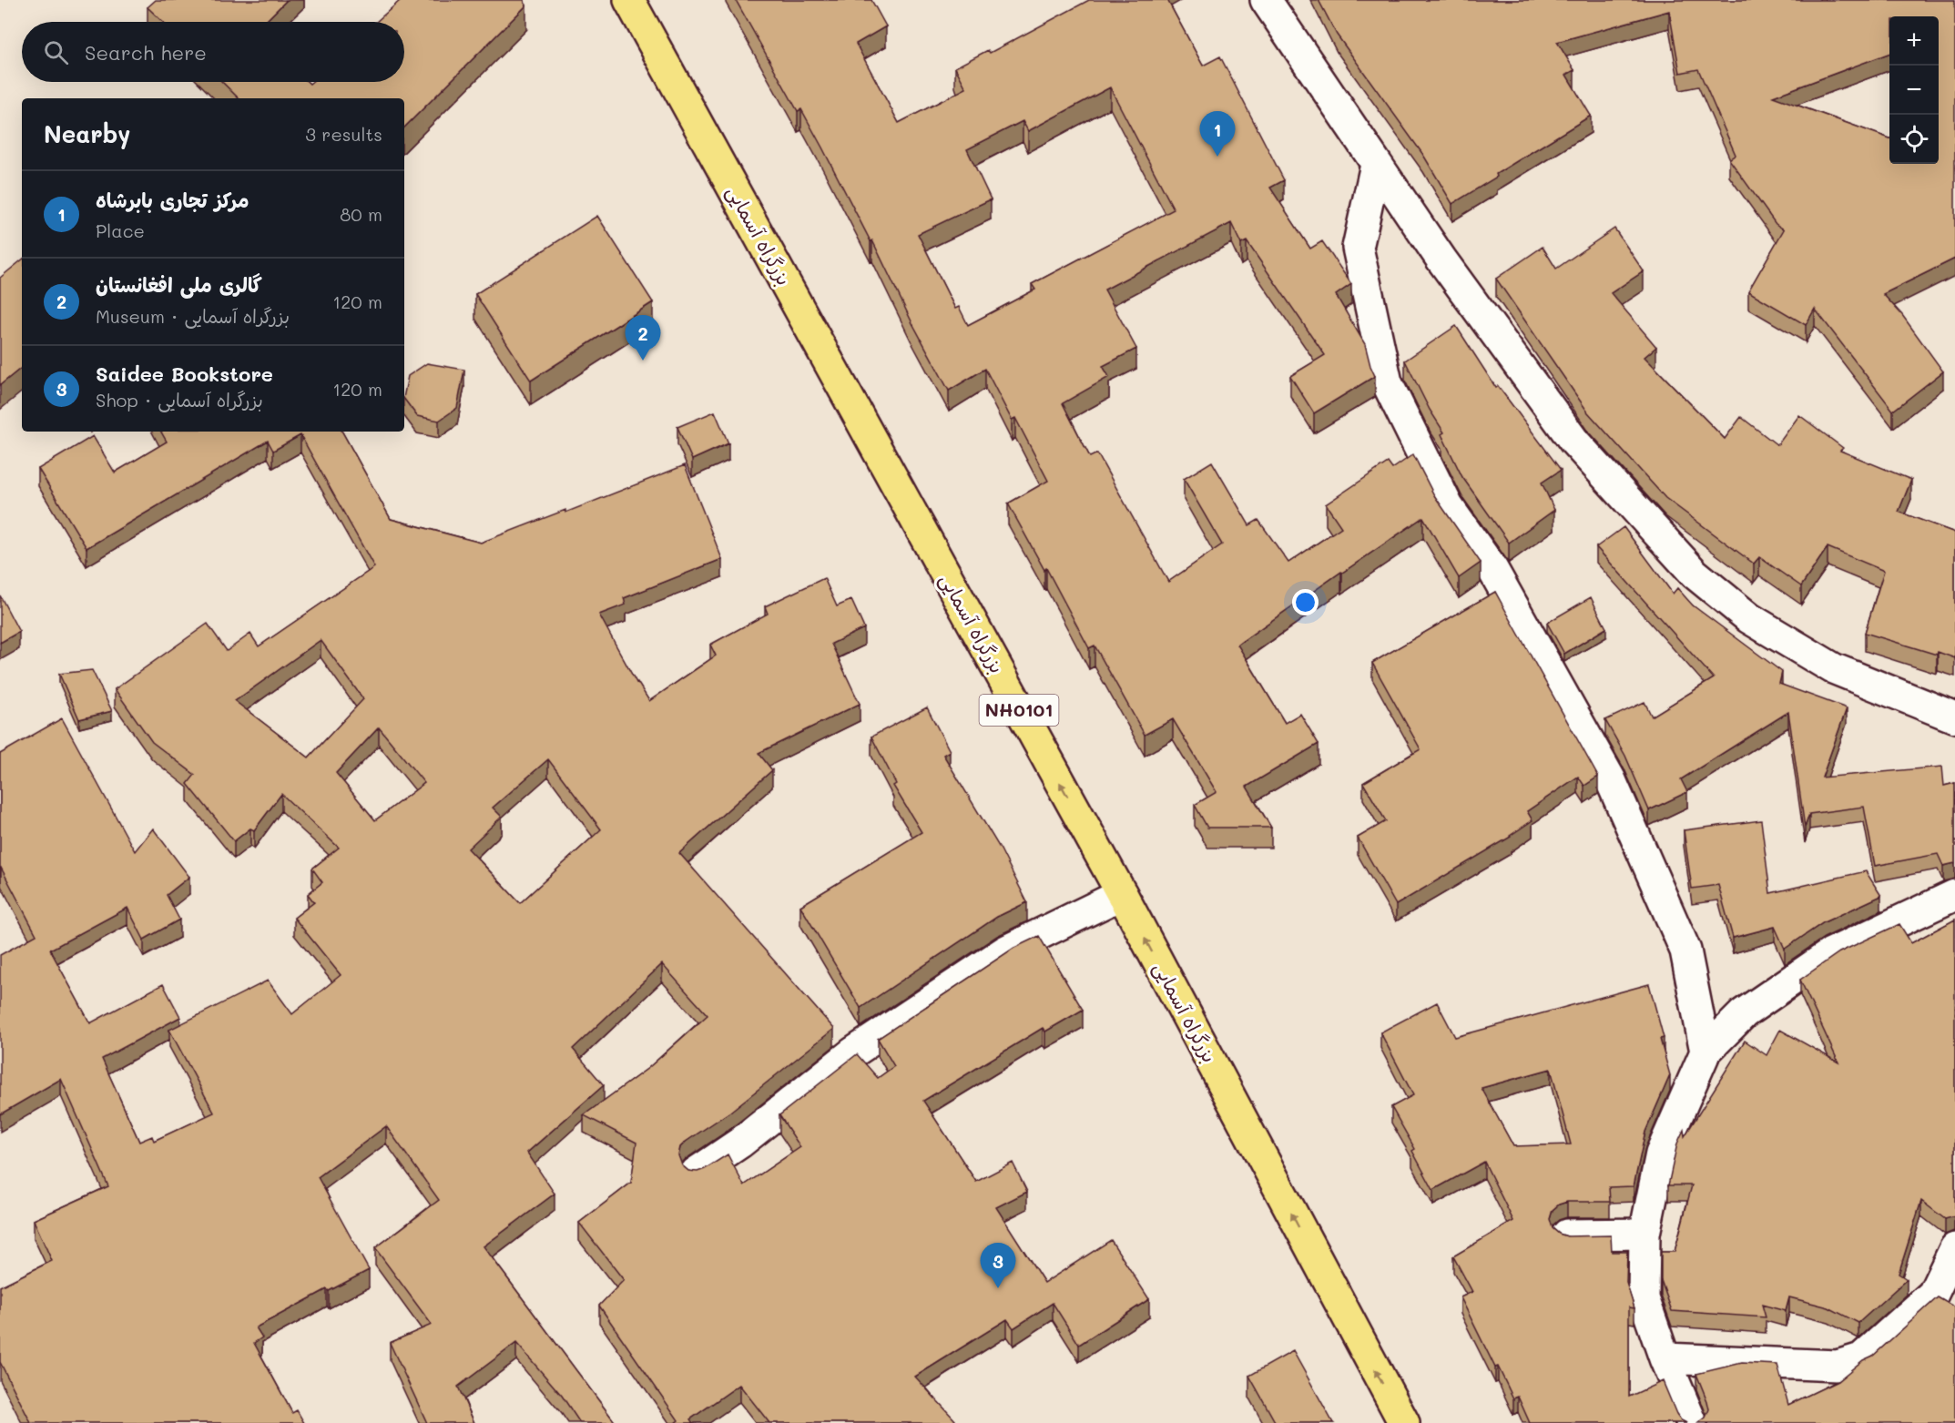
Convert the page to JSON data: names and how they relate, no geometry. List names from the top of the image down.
{
  "streets": {
    "highway": ["بزرگراه آسمایی", "NH0101"]
  },
  "one_way": ["بزرگراه آسمایی"],
  "page": {
    "map_buttons": ["+", "−"],
    "search": "Search here",
    "heading": ["Nearby", "3 results"],
    "pins": ["1", "2", "3"],
    "list": [
      {
        "mark": "1",
        "name": "مرکز تجاری بابرشاه",
        "note": "Place",
        "value": "80 m"
      },
      {
        "mark": "2",
        "name": "گالری ملی افغانستان",
        "note": "Museum · بزرگراه آسمایی",
        "value": "120 m"
      },
      {
        "mark": "3",
        "name": "Saidee Bookstore",
        "note": "Shop · بزرگراه آسمایی",
        "value": "120 m"
      }
    ]
  }
}
